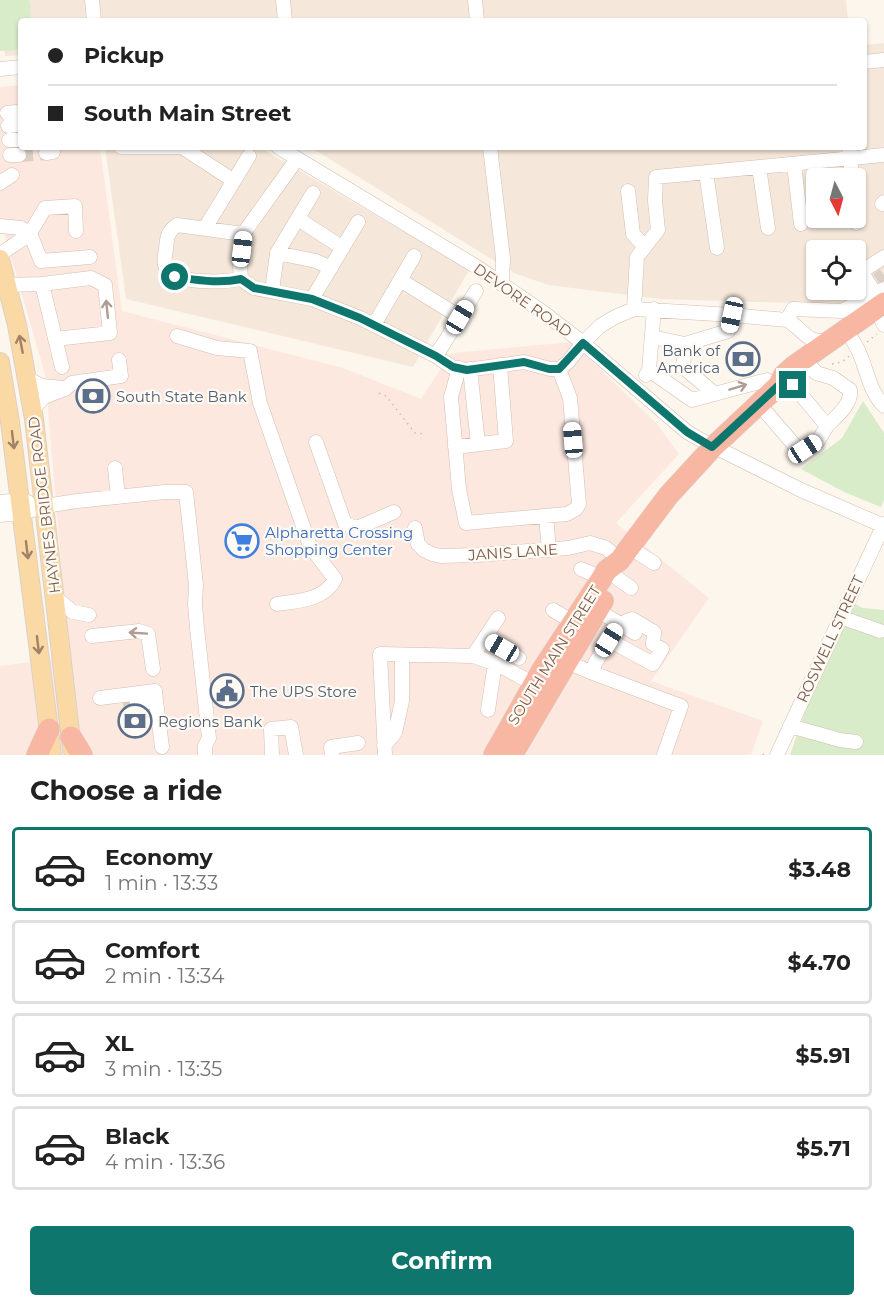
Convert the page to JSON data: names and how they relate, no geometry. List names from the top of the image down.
{
  "streets": {
    "highway": ["SOUTH MAIN STREET"],
    "main road": ["HAYNES BRIDGE ROAD"],
    "street": ["DEVORE ROAD", "JANIS LANE", "ROSWELL STREET"]
  },
  "crossings": [
    ["JANIS LANE", "SOUTH MAIN STREET"]
  ],
  "places": {
    "bank": ["Bank of America", "South State Bank", "Regions Bank"],
    "supermarket": ["Alpharetta Crossing Shopping Center"],
    "public building": ["The UPS Store"]
  },
  "north": "bottom",
  "page": {
    "banner": ["Pickup", "South Main Street"],
    "heading": "Choose a ride",
    "list": [
      {
        "name": "Economy",
        "note": "1 min · 13:33",
        "value": "$3.48"
      },
      {
        "name": "Comfort",
        "note": "2 min · 13:34",
        "value": "$4.70"
      },
      {
        "name": "XL",
        "note": "3 min · 13:35",
        "value": "$5.91"
      },
      {
        "name": "Black",
        "note": "4 min · 13:36",
        "value": "$5.71"
      }
    ],
    "buttons": "Confirm"
  }
}
